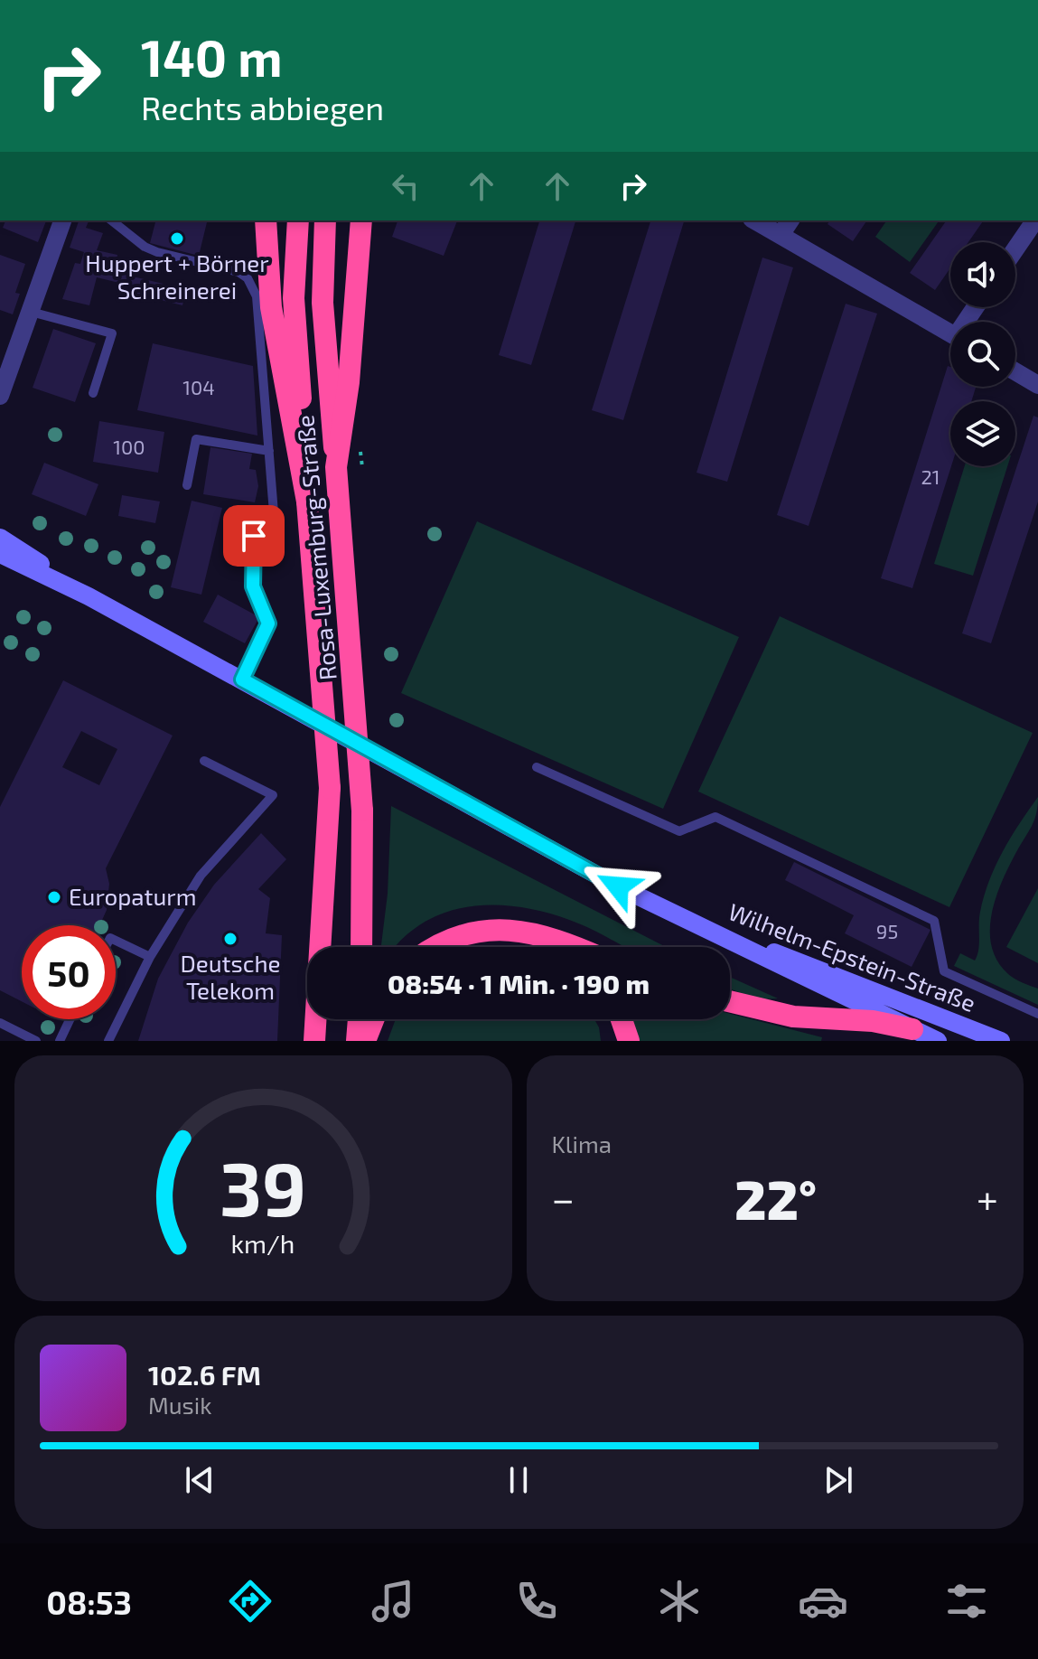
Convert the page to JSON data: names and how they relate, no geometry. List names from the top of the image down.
{
  "streets": {
    "highway": ["Rosa-Luxemburg-Straße"],
    "main road": ["Wilhelm-Epstein-Straße"]
  },
  "places": ["Huppert + Börner Schreinerei", "Europaturm", "Deutsche Telekom"],
  "house_numbers": [
    "104",
    "100",
    "21",
    "95"
  ],
  "page": {
    "turn": ["140 m", "Rechts abbiegen"],
    "limit": "50",
    "trip": "08:54 · 1 Min. · 190 m",
    "tile": "Klima",
    "heat": ["−", "22°", "+"],
    "song": ["102.6 FM", "Musik"],
    "tabs": "08:53",
    "gauge": ["39", "km/h"]
  }
}
